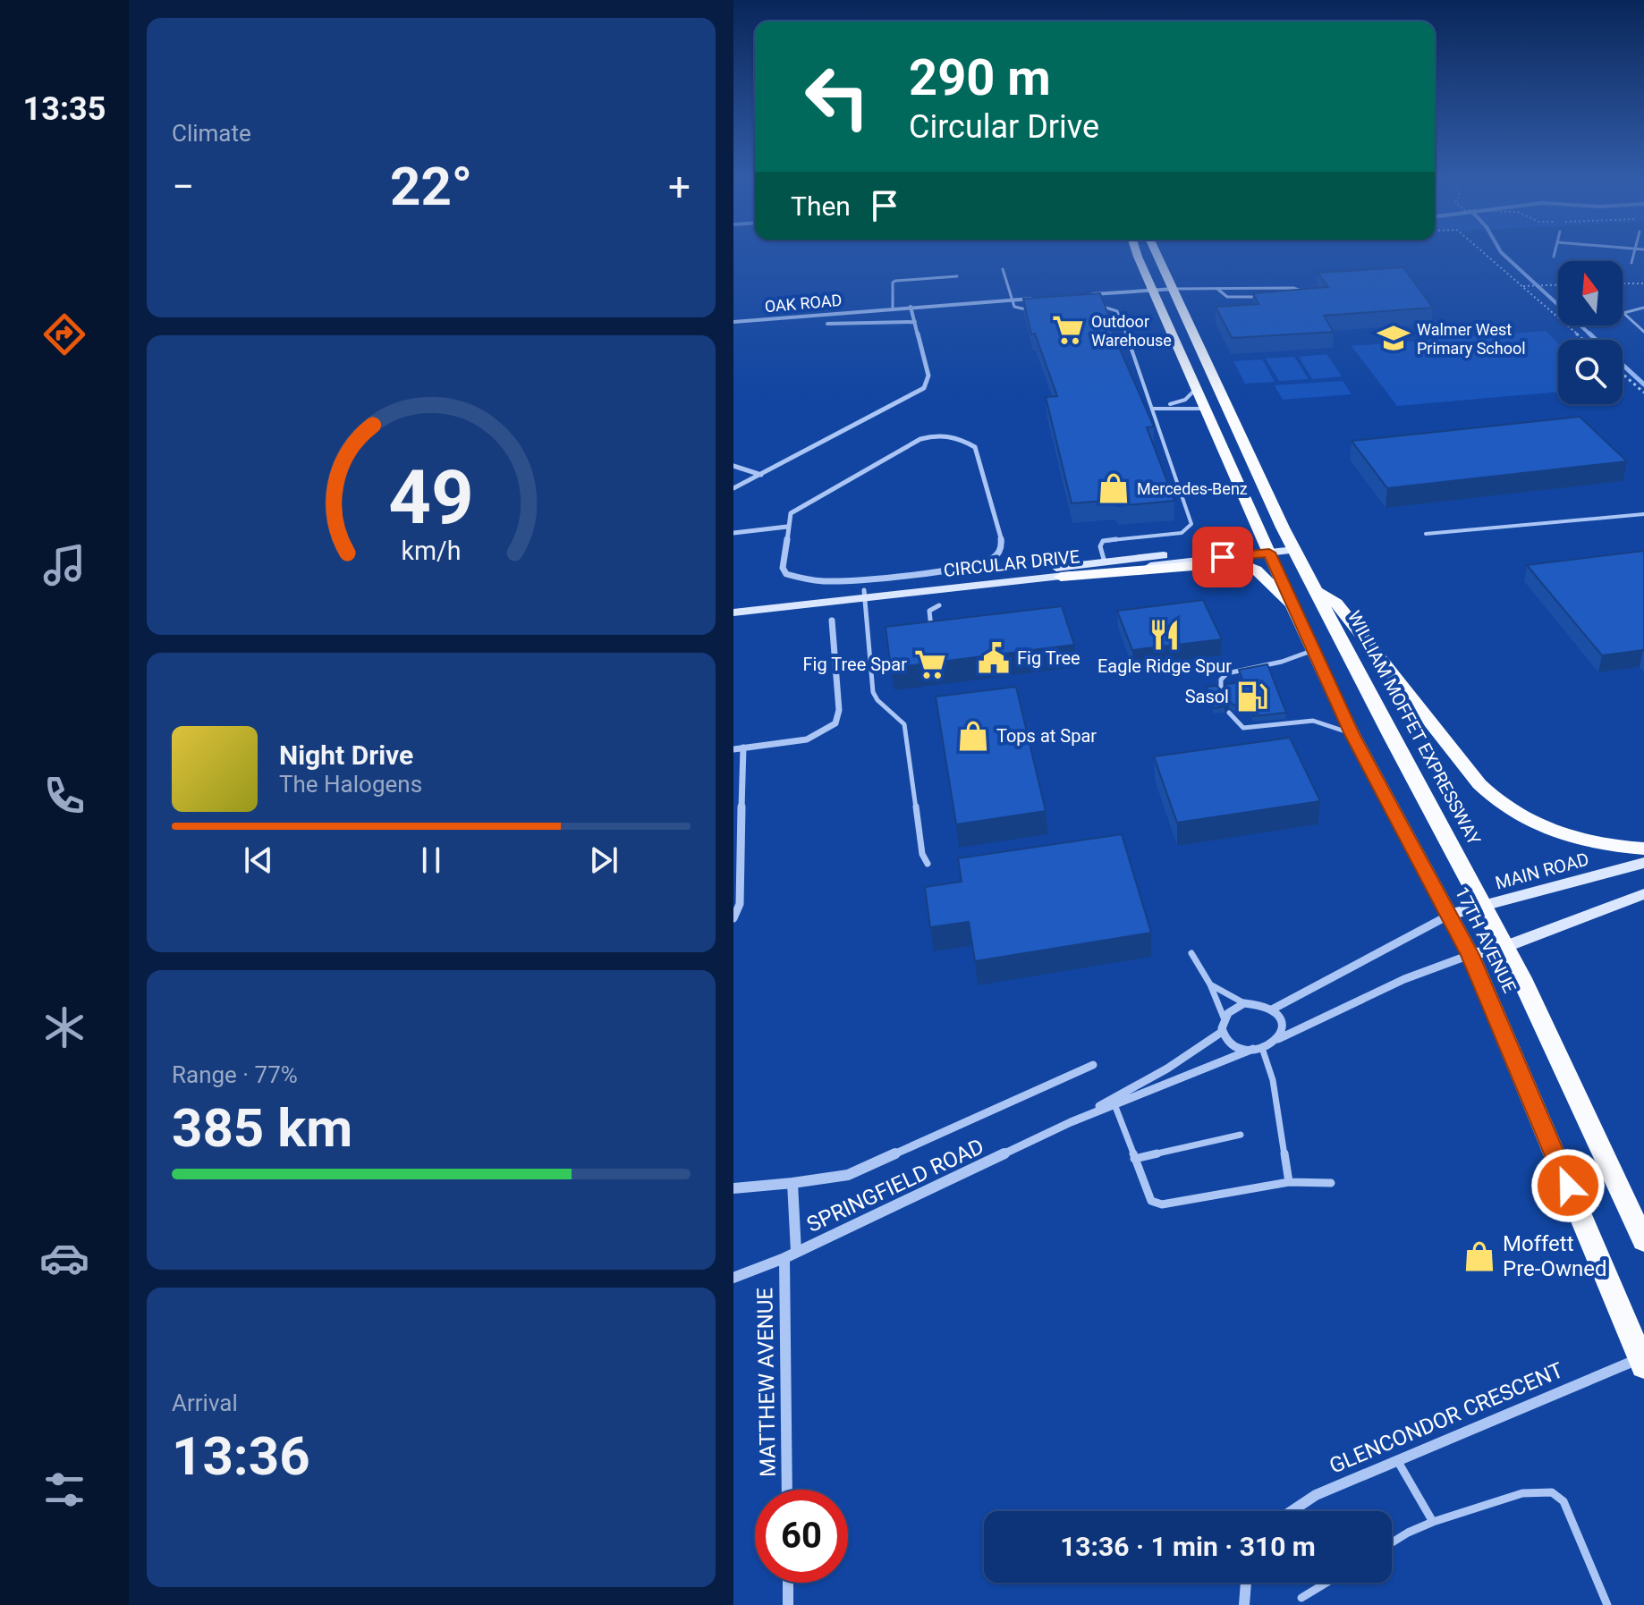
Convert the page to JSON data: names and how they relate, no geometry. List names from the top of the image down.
{
  "streets": {
    "main road": ["WILLIAM MOFFET EXPRESSWAY", "17TH AVENUE"],
    "street": [
      "OAK ROAD",
      "CIRCULAR DRIVE",
      "MAIN ROAD",
      "SPRINGFIELD ROAD",
      "MATTHEW AVENUE",
      "GLENCONDOR CRESCENT"
    ]
  },
  "crossings": [
    ["CIRCULAR DRIVE", "WILLIAM MOFFET EXPRESSWAY"],
    ["CIRCULAR DRIVE", "17TH AVENUE"],
    ["WILLIAM MOFFET EXPRESSWAY", "MAIN ROAD"],
    ["MAIN ROAD", "17TH AVENUE"],
    ["17TH AVENUE", "GLENCONDOR CRESCENT"],
    ["SPRINGFIELD ROAD", "MATTHEW AVENUE"]
  ],
  "places": {
    "supermarket": ["Outdoor Warehouse", "Fig Tree Spar"],
    "school or university": ["Walmer West Primary School"],
    "shop": ["Mercedes-Benz", "Tops at Spar", "Moffett Pre-Owned"],
    "restaurant": ["Eagle Ridge Spur"],
    "public building": ["Fig Tree"],
    "fuel station": ["Sasol"]
  },
  "north": "top",
  "page": {
    "tabs": "13:35",
    "tile": [
      "Climate",
      ["Range · 77%", "385 km"],
      ["Arrival", "13:36"]
    ],
    "turn": ["290 m", "Circular Drive"],
    "heat": ["−", "22°", "+"],
    "then": "Then",
    "song": ["Night Drive", "The Halogens"],
    "limit": "60",
    "trip": "13:36 · 1 min · 310 m",
    "gauge": ["49", "km/h"]
  }
}
